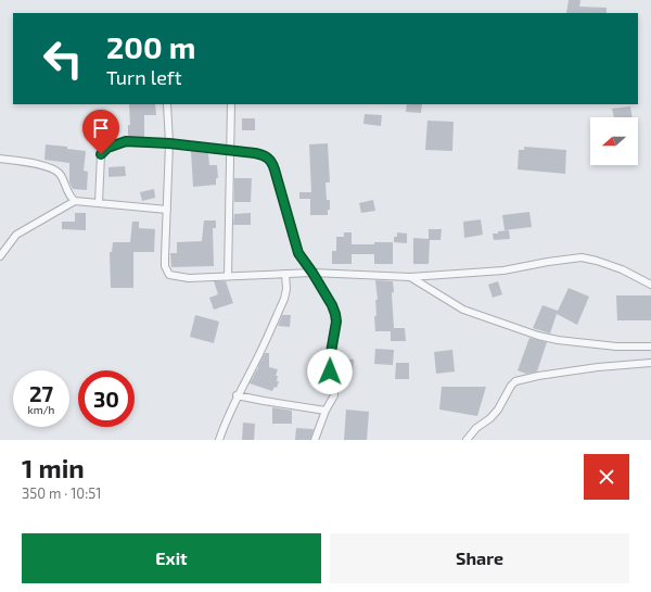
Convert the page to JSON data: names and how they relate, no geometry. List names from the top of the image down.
{
  "north": "left",
  "page": {
    "turn": ["200 m", "Turn left"],
    "speed": "27 km/h",
    "limit": "30",
    "heading": ["1 min", "350 m · 10:51"],
    "buttons": ["Exit", "Share"]
  }
}
